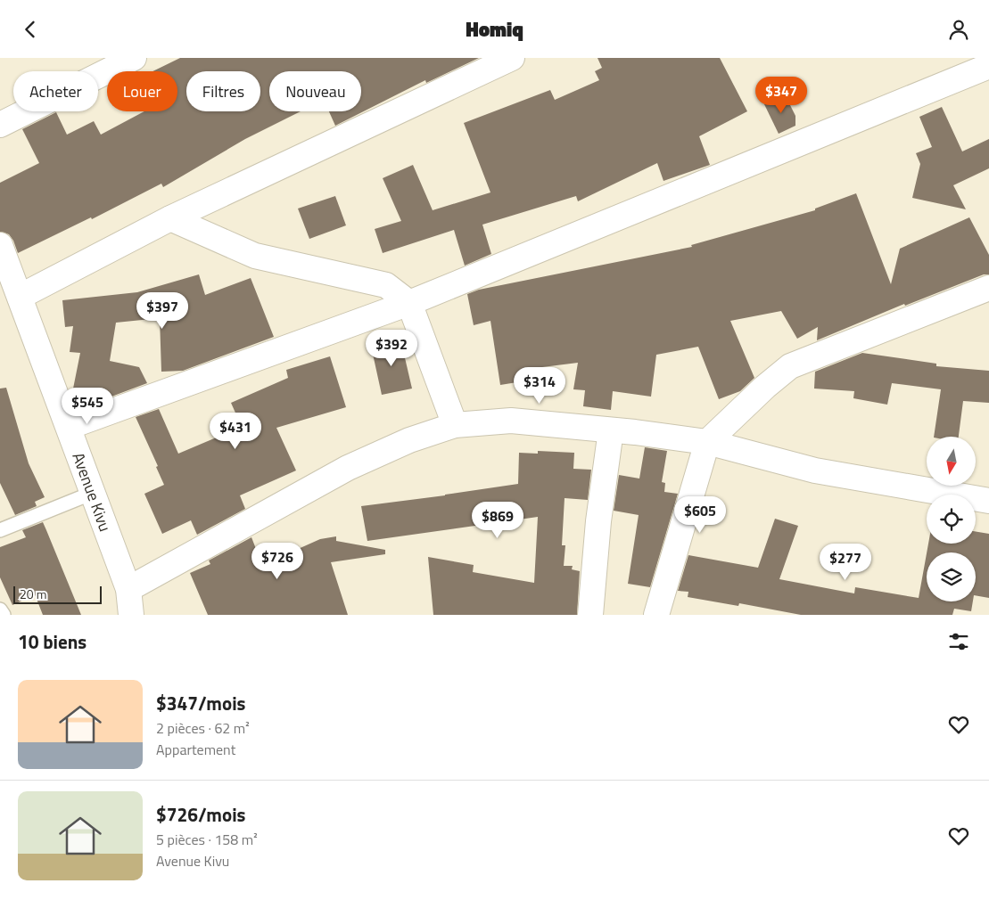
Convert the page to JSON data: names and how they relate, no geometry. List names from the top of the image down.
{
  "streets": {
    "street": ["Avenue Kivu"]
  },
  "scale_bar": "20 m",
  "north": "bottom",
  "page": {
    "header": "Homiq",
    "chip": [
      "Acheter",
      "Louer",
      "Filtres",
      "Nouveau"
    ],
    "price": [
      "$347",
      "$397",
      "$392",
      "$314",
      "$545",
      "$431",
      "$605",
      "$869",
      "$726",
      "$277"
    ],
    "scale": "20 m",
    "heading": "10 biens",
    "list": [
      {
        "name": "$347/mois",
        "note": "2 pièces · 62 m² · Appartement"
      },
      {
        "name": "$726/mois",
        "note": "5 pièces · 158 m² · Avenue Kivu"
      }
    ]
  }
}
